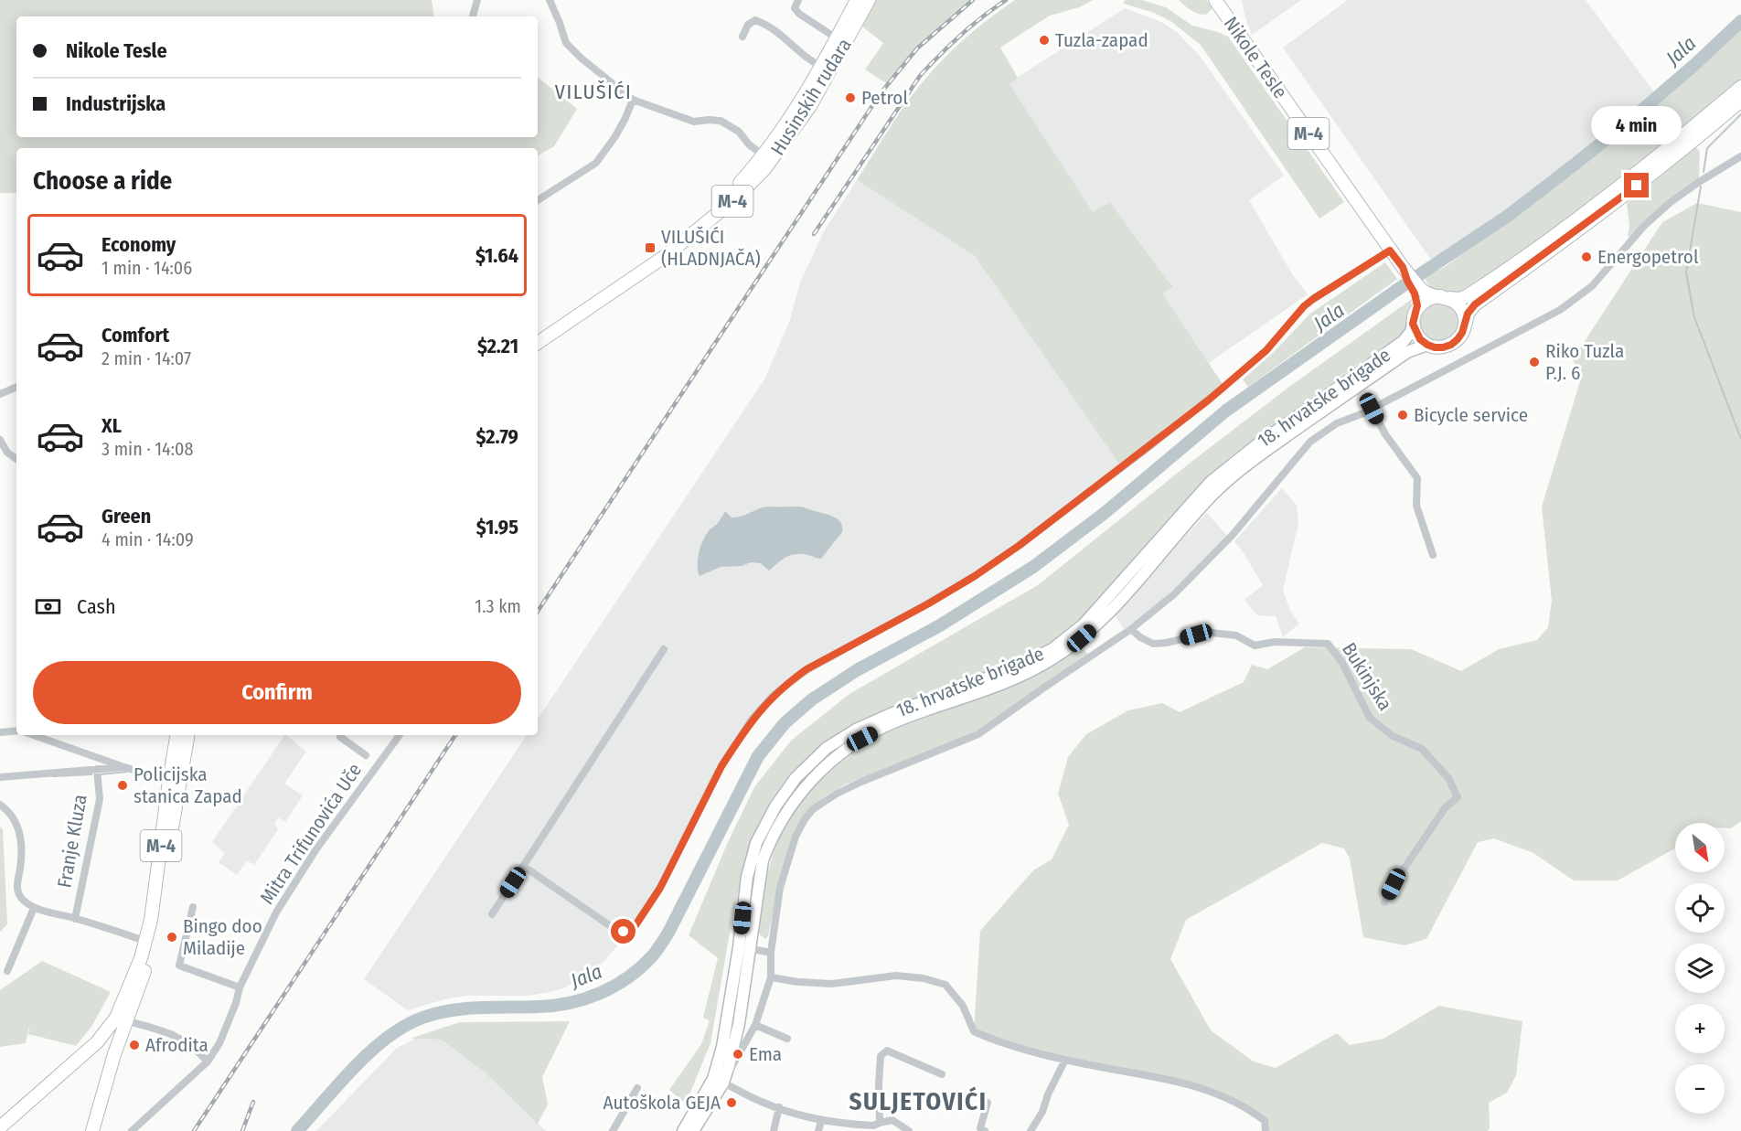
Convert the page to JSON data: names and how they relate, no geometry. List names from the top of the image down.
{
  "streets": {
    "main road": [
      "Nikole Tesle",
      "Husinskih rudara",
      "M-4",
      "18. hrvatske brigade"
    ],
    "street": ["Bukinjska", "Mitra Trifunovića Uče", "Franje Kluza"]
  },
  "crossings": [
    ["Nikole Tesle", "M-4"],
    ["Nikole Tesle", "18. hrvatske brigade"],
    ["M-4", "18. hrvatske brigade"],
    ["M-4", "Franje Kluza"]
  ],
  "districts": ["VILUŠIĆI", "SULJETOVIĆI"],
  "water": ["Jala"],
  "places": {
    "other": [
      "Tuzla-zapad",
      "Petrol",
      "Energopetrol",
      "Riko Tuzla P.J. 6",
      "Bicycle service",
      "Policijska stanica Zapad",
      "Bingo doo Miladije",
      "Afrodita",
      "Ema",
      "Autoškola GEJA"
    ],
    "transit": ["VILUŠIĆI (HLADNJAČA)"]
  },
  "north": "bottom right",
  "page": {
    "banner": ["Nikole Tesle", "Industrijska"],
    "bubble": "4 min",
    "heading": "Choose a ride",
    "list": [
      {
        "name": "Economy",
        "note": "1 min · 14:06",
        "value": "$1.64"
      },
      {
        "name": "Comfort",
        "note": "2 min · 14:07",
        "value": "$2.21"
      },
      {
        "name": "XL",
        "note": "3 min · 14:08",
        "value": "$2.79"
      },
      {
        "name": "Green",
        "note": "4 min · 14:09",
        "value": "$1.95"
      }
    ],
    "pay": ["Cash", "1.3 km"],
    "buttons": "Confirm",
    "map_buttons": ["+", "−"]
  }
}
